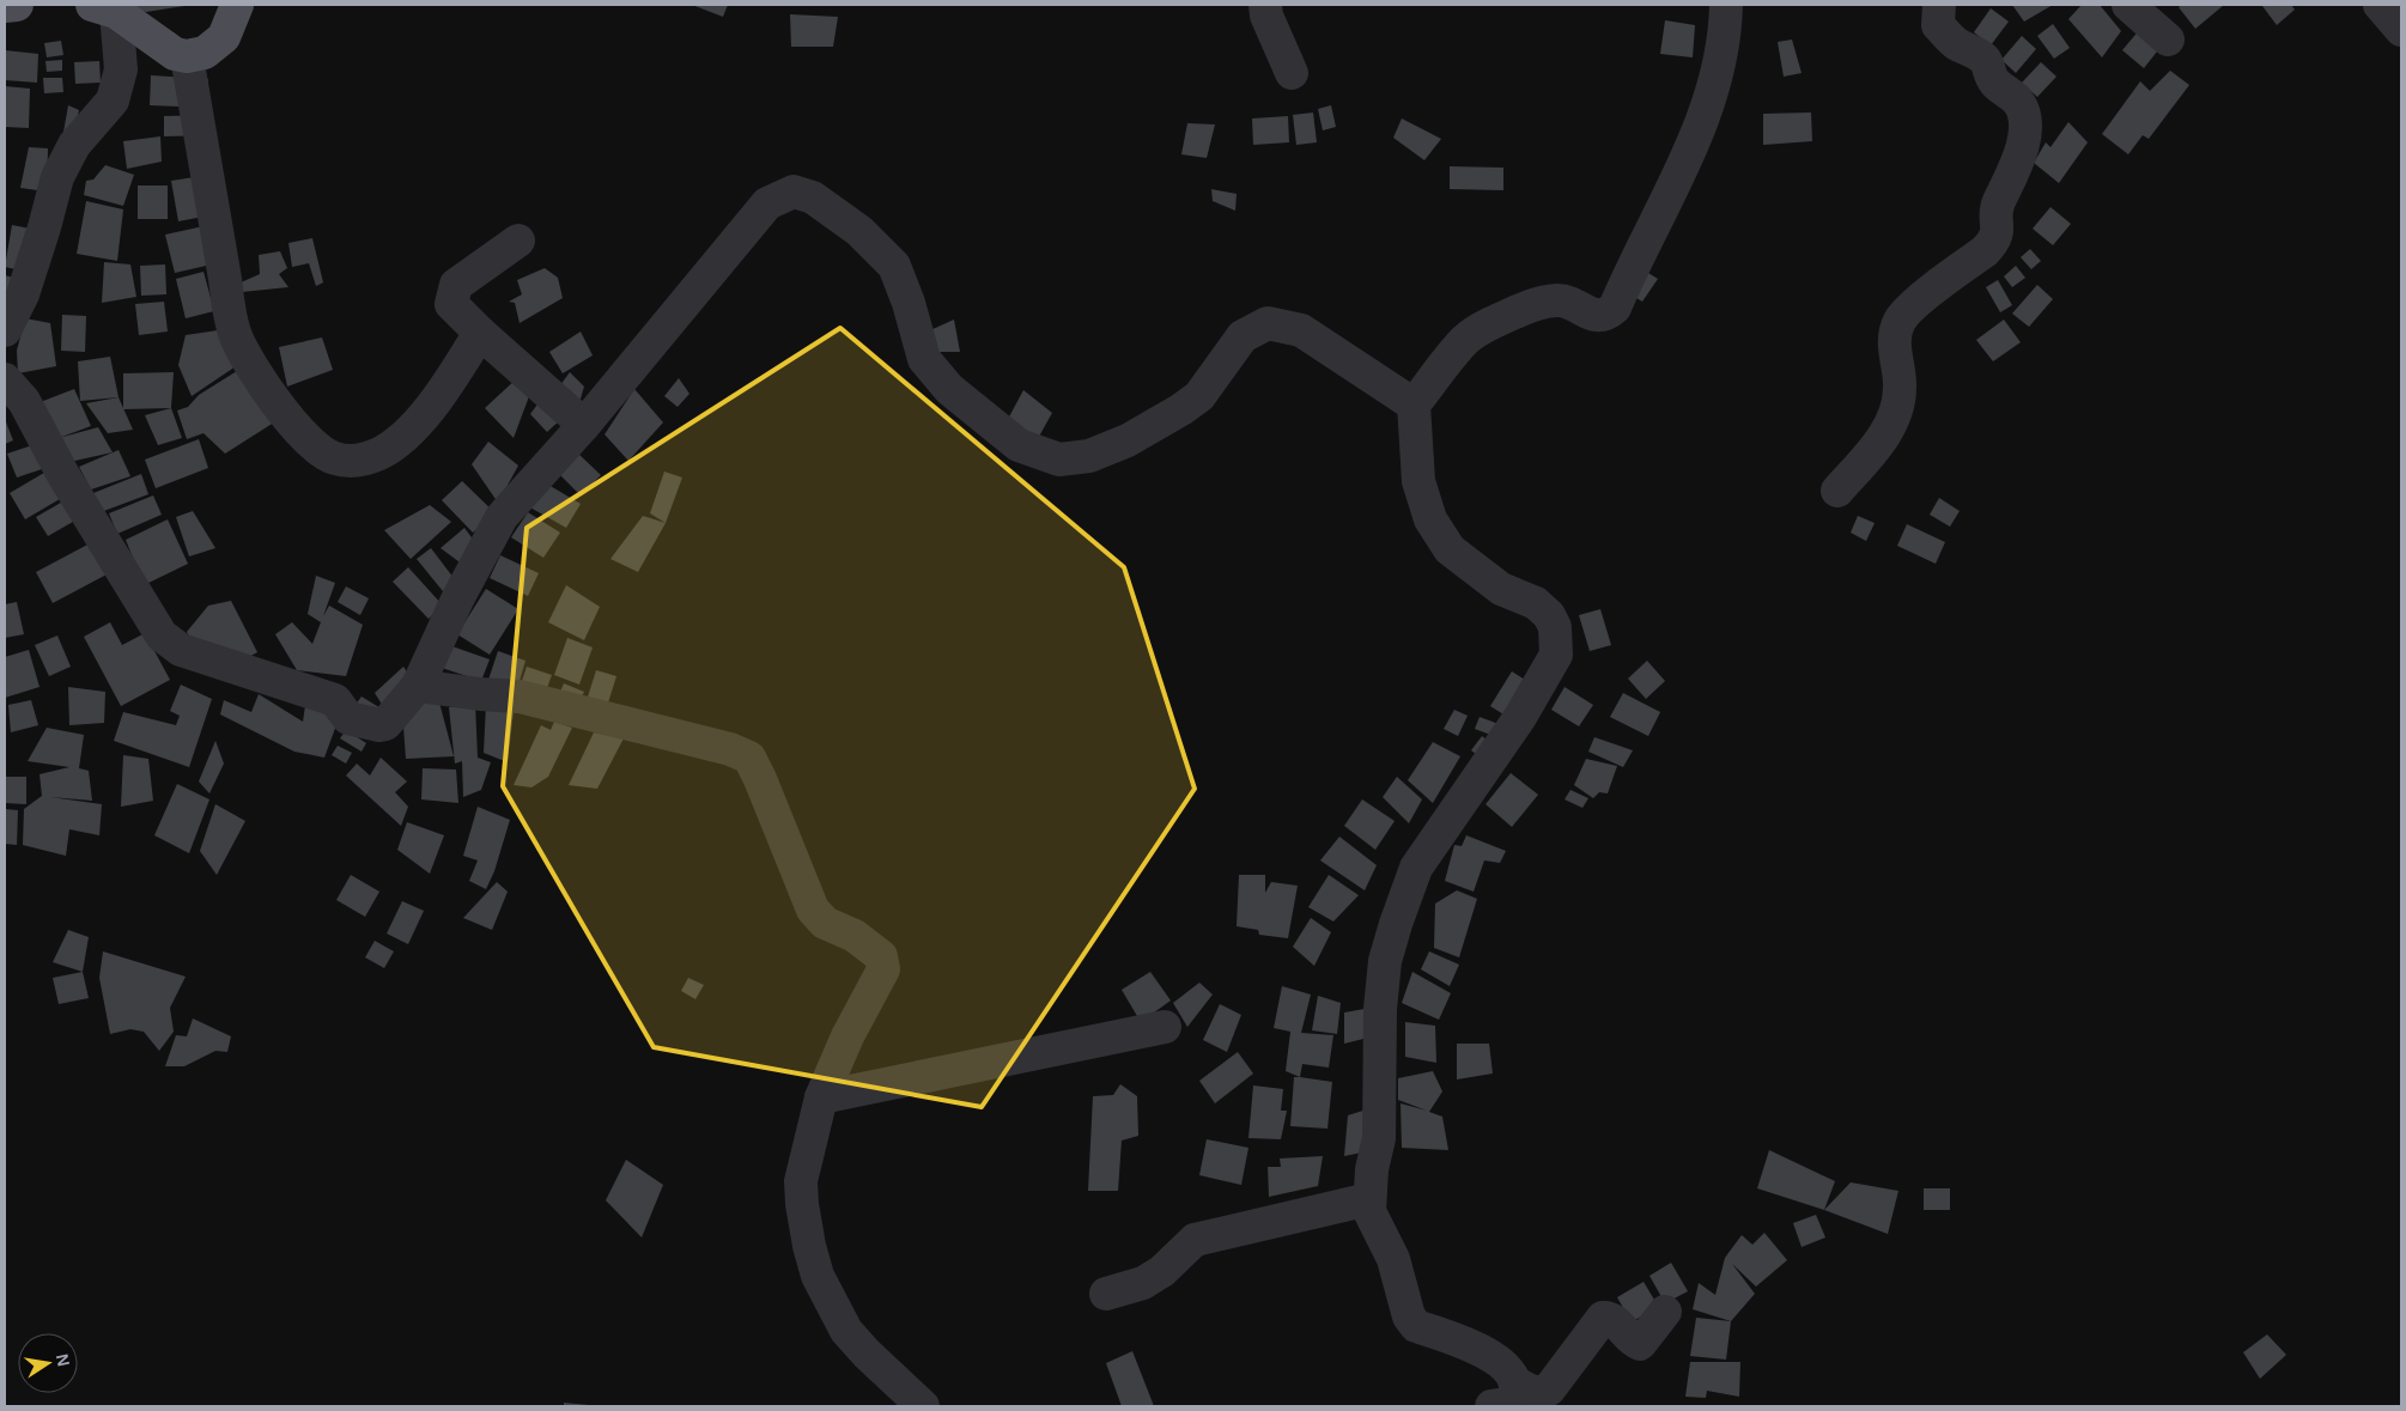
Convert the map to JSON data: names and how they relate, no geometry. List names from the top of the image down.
{
  "north": "right"
}
